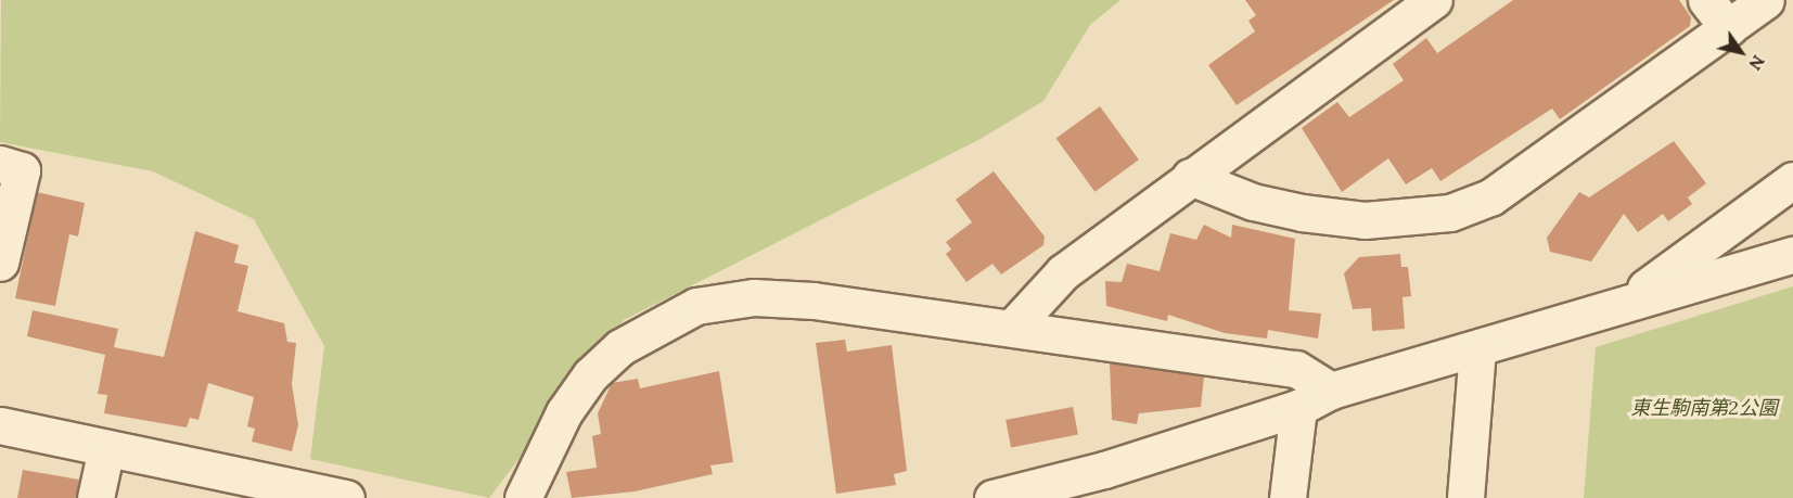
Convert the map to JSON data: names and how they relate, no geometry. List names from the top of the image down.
{
  "parks": ["東生駒南第2公園"],
  "north": "bottom right"
}
